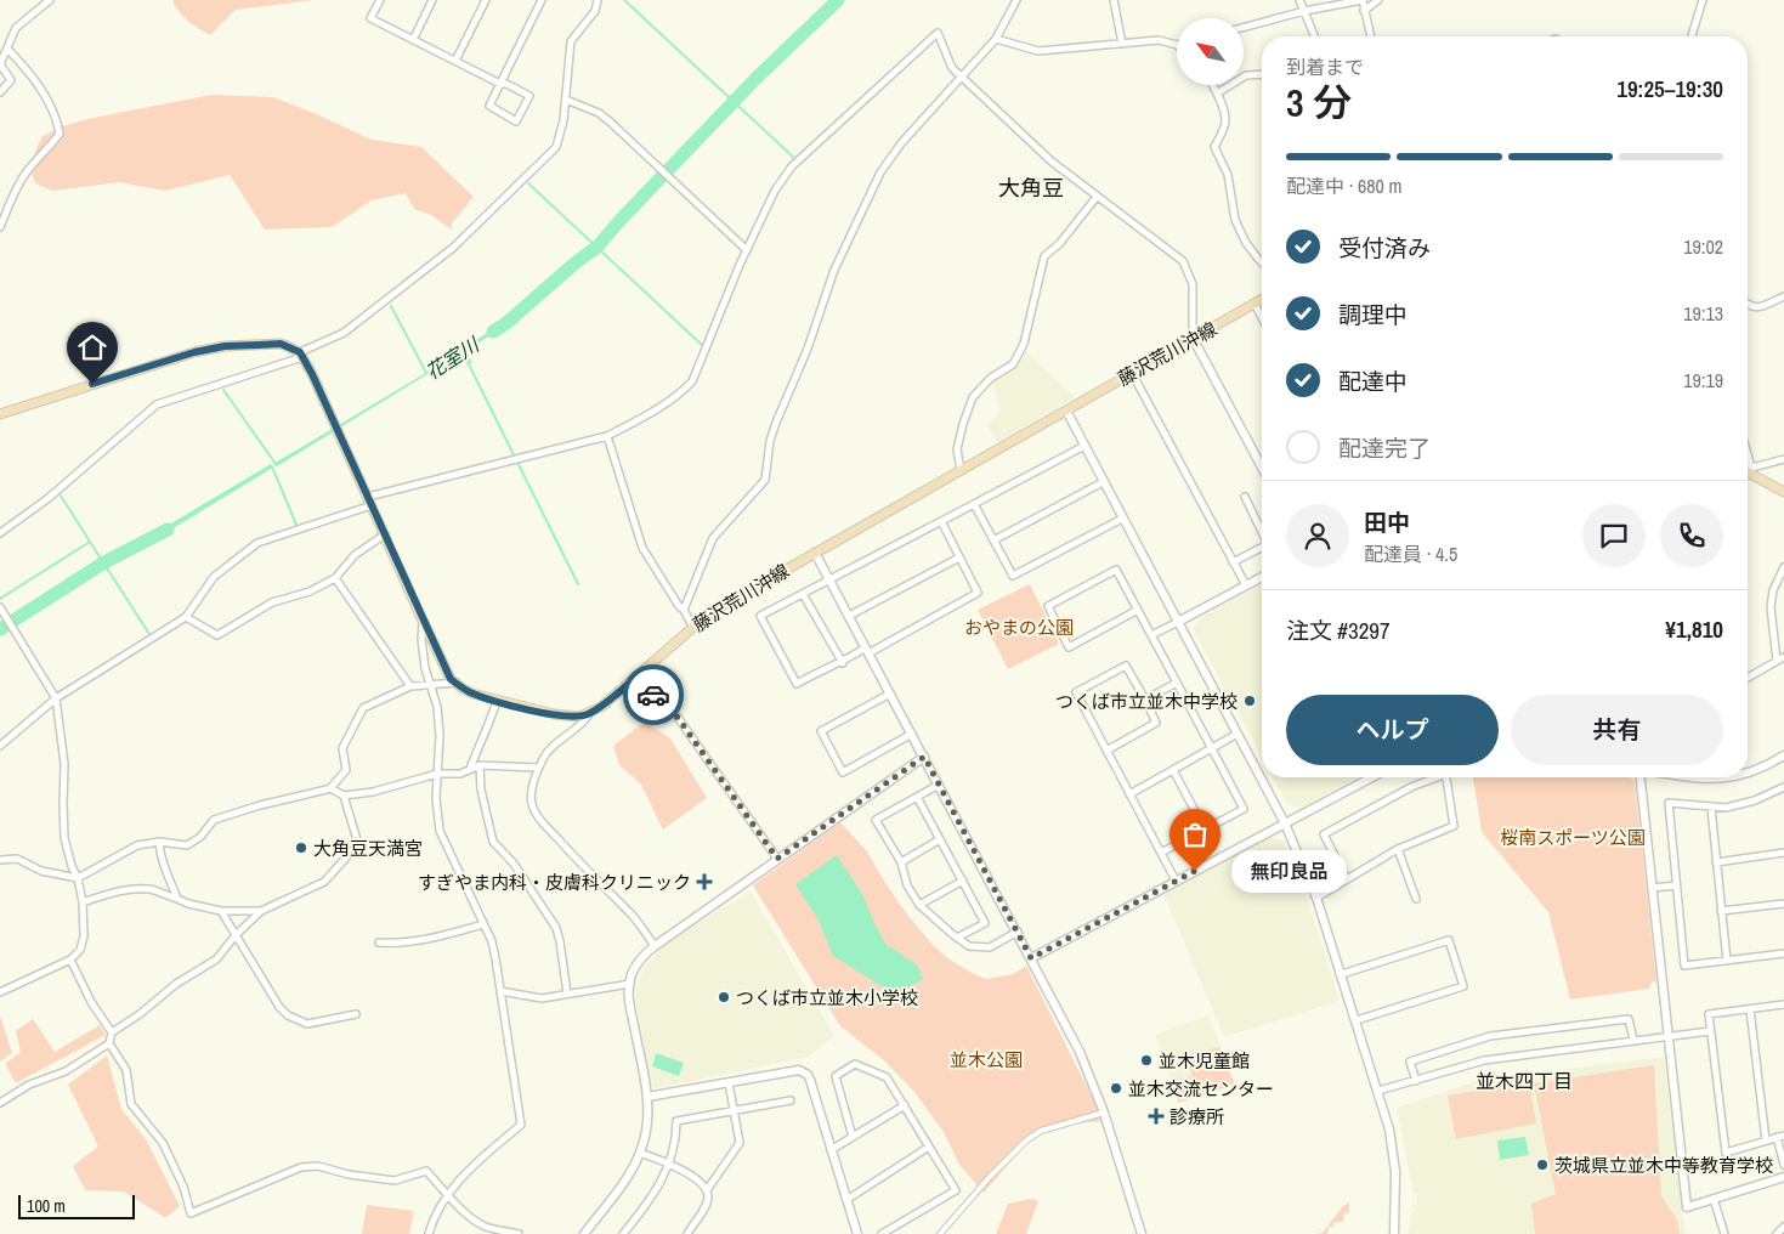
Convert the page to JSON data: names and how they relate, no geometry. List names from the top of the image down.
{
  "streets": {
    "main road": ["藤沢荒川沖線"]
  },
  "districts": ["大角豆", "並木四丁目"],
  "water": ["花室川"],
  "parks": ["おやまの公園", "桜南スポーツ公園", "並木公園"],
  "places": {
    "other": [
      "つくば市立並木中学校",
      "大角豆天満宮",
      "無印良品",
      "つくば市立並木小学校",
      "並木児童館",
      "並木交流センター",
      "茨城県立並木中等教育学校"
    ],
    "health": ["すぎやま内科・皮膚科クリニック", "診療所"]
  },
  "scale_bar": "100 m",
  "north": "top left",
  "page": {
    "heading": ["3 分", "到着まで", "19:25–19:30"],
    "panel": [
      "田中",
      "配達員 · 4.5",
      "注文 #3297",
      "¥1,810"
    ],
    "bar": "配達中 · 680 m",
    "list": [
      ["受付済み", "19:02"],
      ["調理中", "19:13"],
      ["配達中", "19:19"],
      "配達完了"
    ],
    "buttons": ["ヘルプ", "共有"],
    "bubble": "無印良品",
    "scale": "100 m"
  }
}
